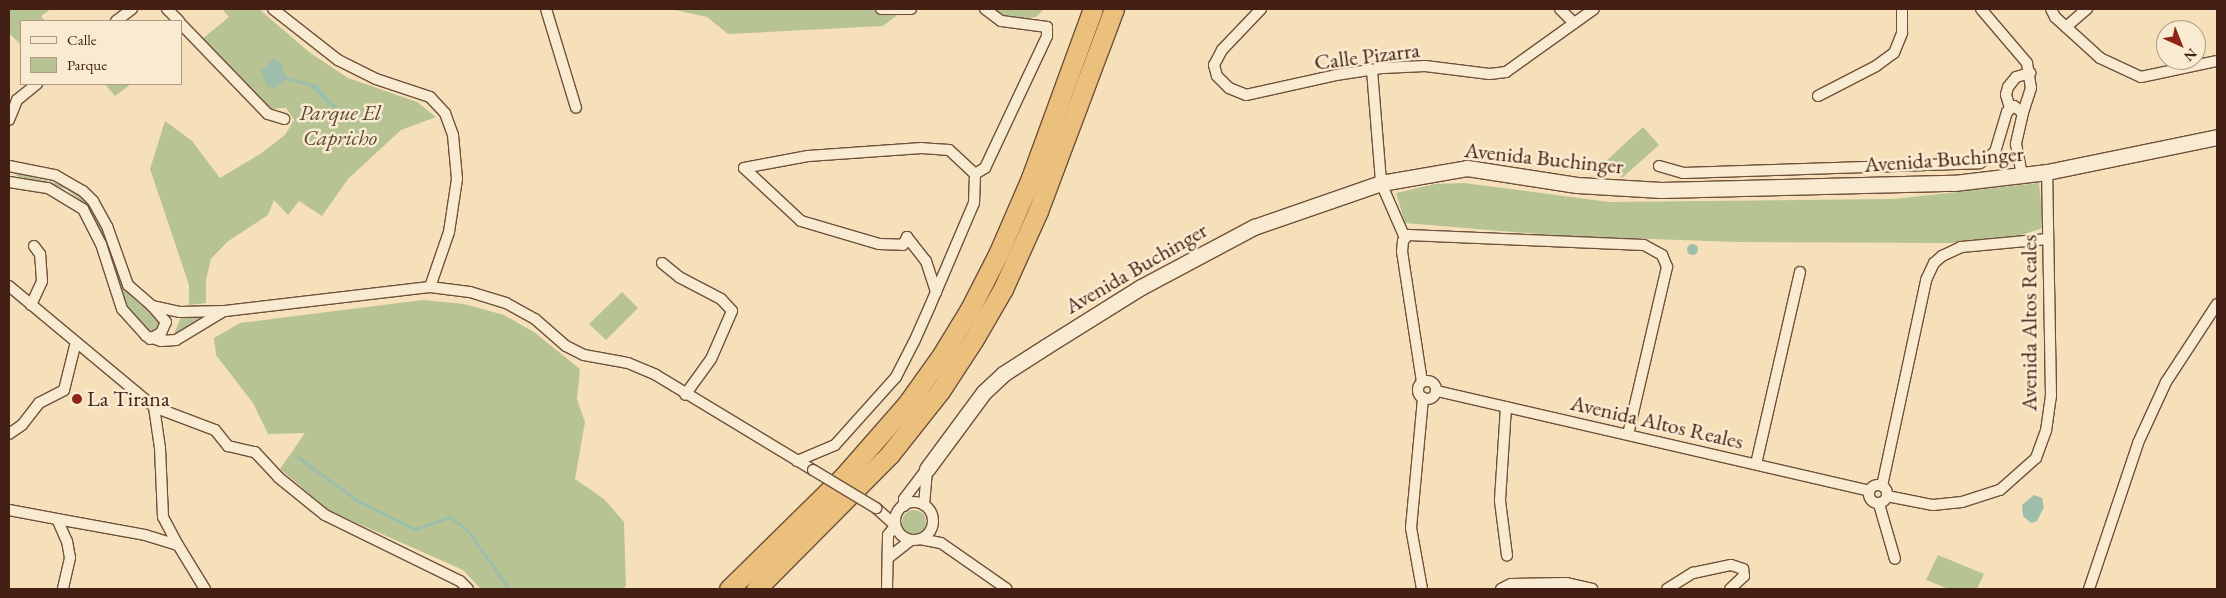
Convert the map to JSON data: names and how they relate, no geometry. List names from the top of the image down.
{
  "streets": {
    "street": ["Calle Pizarra", "Avenida Buchinger", "Avenida Altos Reales"]
  },
  "crossings": [
    ["Avenida Buchinger", "Avenida Altos Reales"]
  ],
  "parks": ["Parque El Capricho"],
  "places": ["La Tirana"],
  "legend": ["Calle", "Parque"],
  "north": "bottom right"
}
